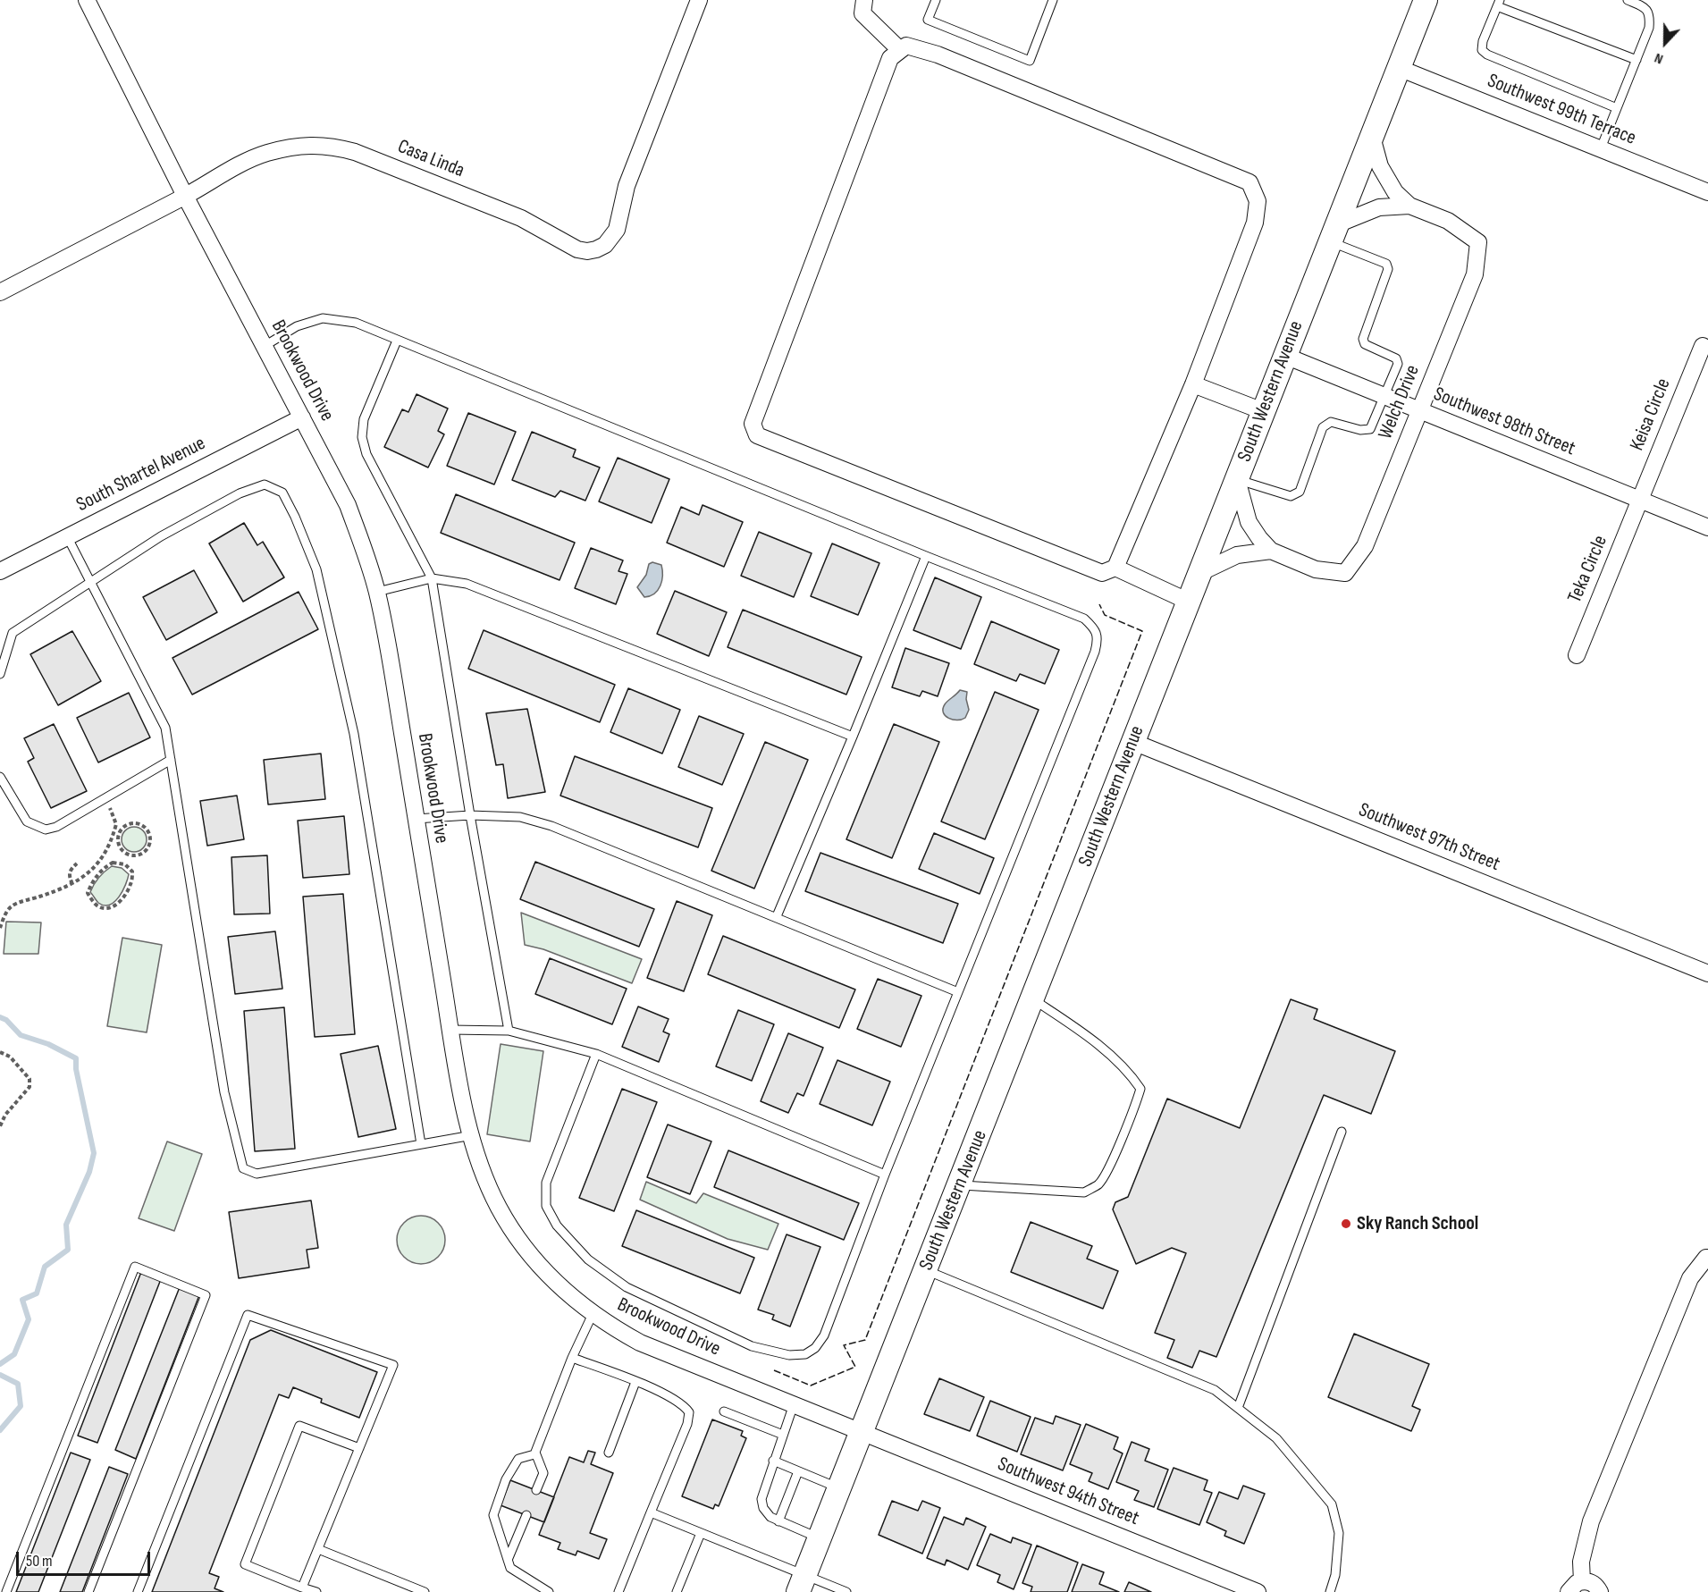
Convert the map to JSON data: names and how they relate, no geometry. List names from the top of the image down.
{
  "streets": {
    "main road": ["South Western Avenue"],
    "street": [
      "Southwest 99th Terrace",
      "Casa Linda",
      "Brookwood Drive",
      "Welch Drive",
      "Keisa Circle",
      "Southwest 98th Street",
      "South Shartel Avenue",
      "Teka Circle",
      "Southwest 97th Street",
      "Southwest 94th Street"
    ]
  },
  "crossings": [
    ["Southwest 99th Terrace", "South Western Avenue"],
    ["Casa Linda", "Brookwood Drive"],
    ["Brookwood Drive", "South Western Avenue"],
    ["Brookwood Drive", "South Shartel Avenue"],
    ["Brookwood Drive", "Southwest 94th Street"],
    ["South Western Avenue", "Welch Drive"],
    ["South Western Avenue", "Southwest 98th Street"],
    ["South Western Avenue", "Southwest 97th Street"],
    ["South Western Avenue", "Southwest 94th Street"],
    ["Welch Drive", "Southwest 98th Street"],
    ["Keisa Circle", "Southwest 98th Street"],
    ["Keisa Circle", "Teka Circle"],
    ["Southwest 98th Street", "Teka Circle"]
  ],
  "places": ["Sky Ranch School"],
  "scale_bar": "50 m",
  "north": "bottom"
}
